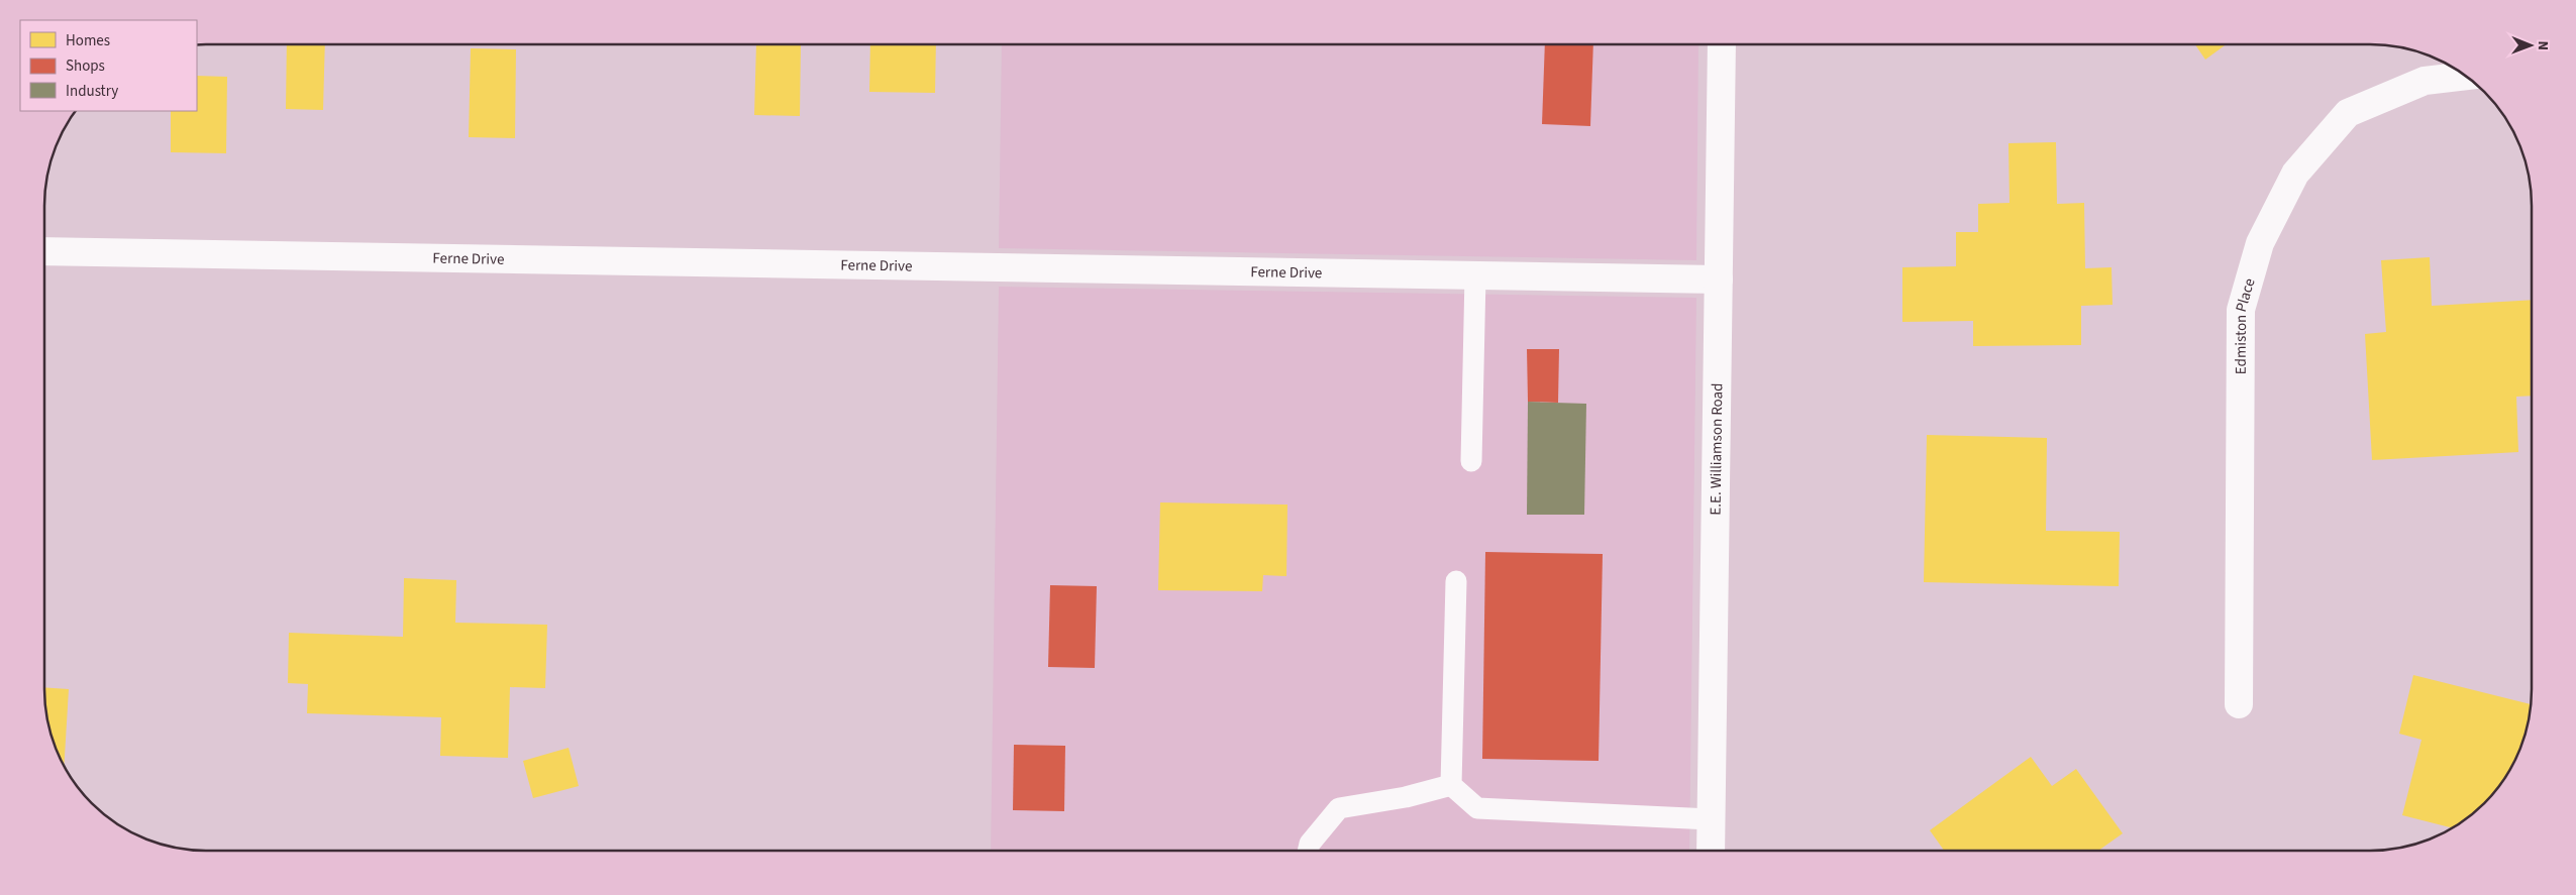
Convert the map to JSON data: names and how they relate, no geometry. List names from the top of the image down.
{
  "streets": {
    "street": ["Ferne Drive", "Edmiston Place", "E.E. Williamson Road"]
  },
  "crossings": [
    ["Ferne Drive", "E.E. Williamson Road"]
  ],
  "legend": ["Homes", "Shops", "Industry"],
  "north": "right"
}
